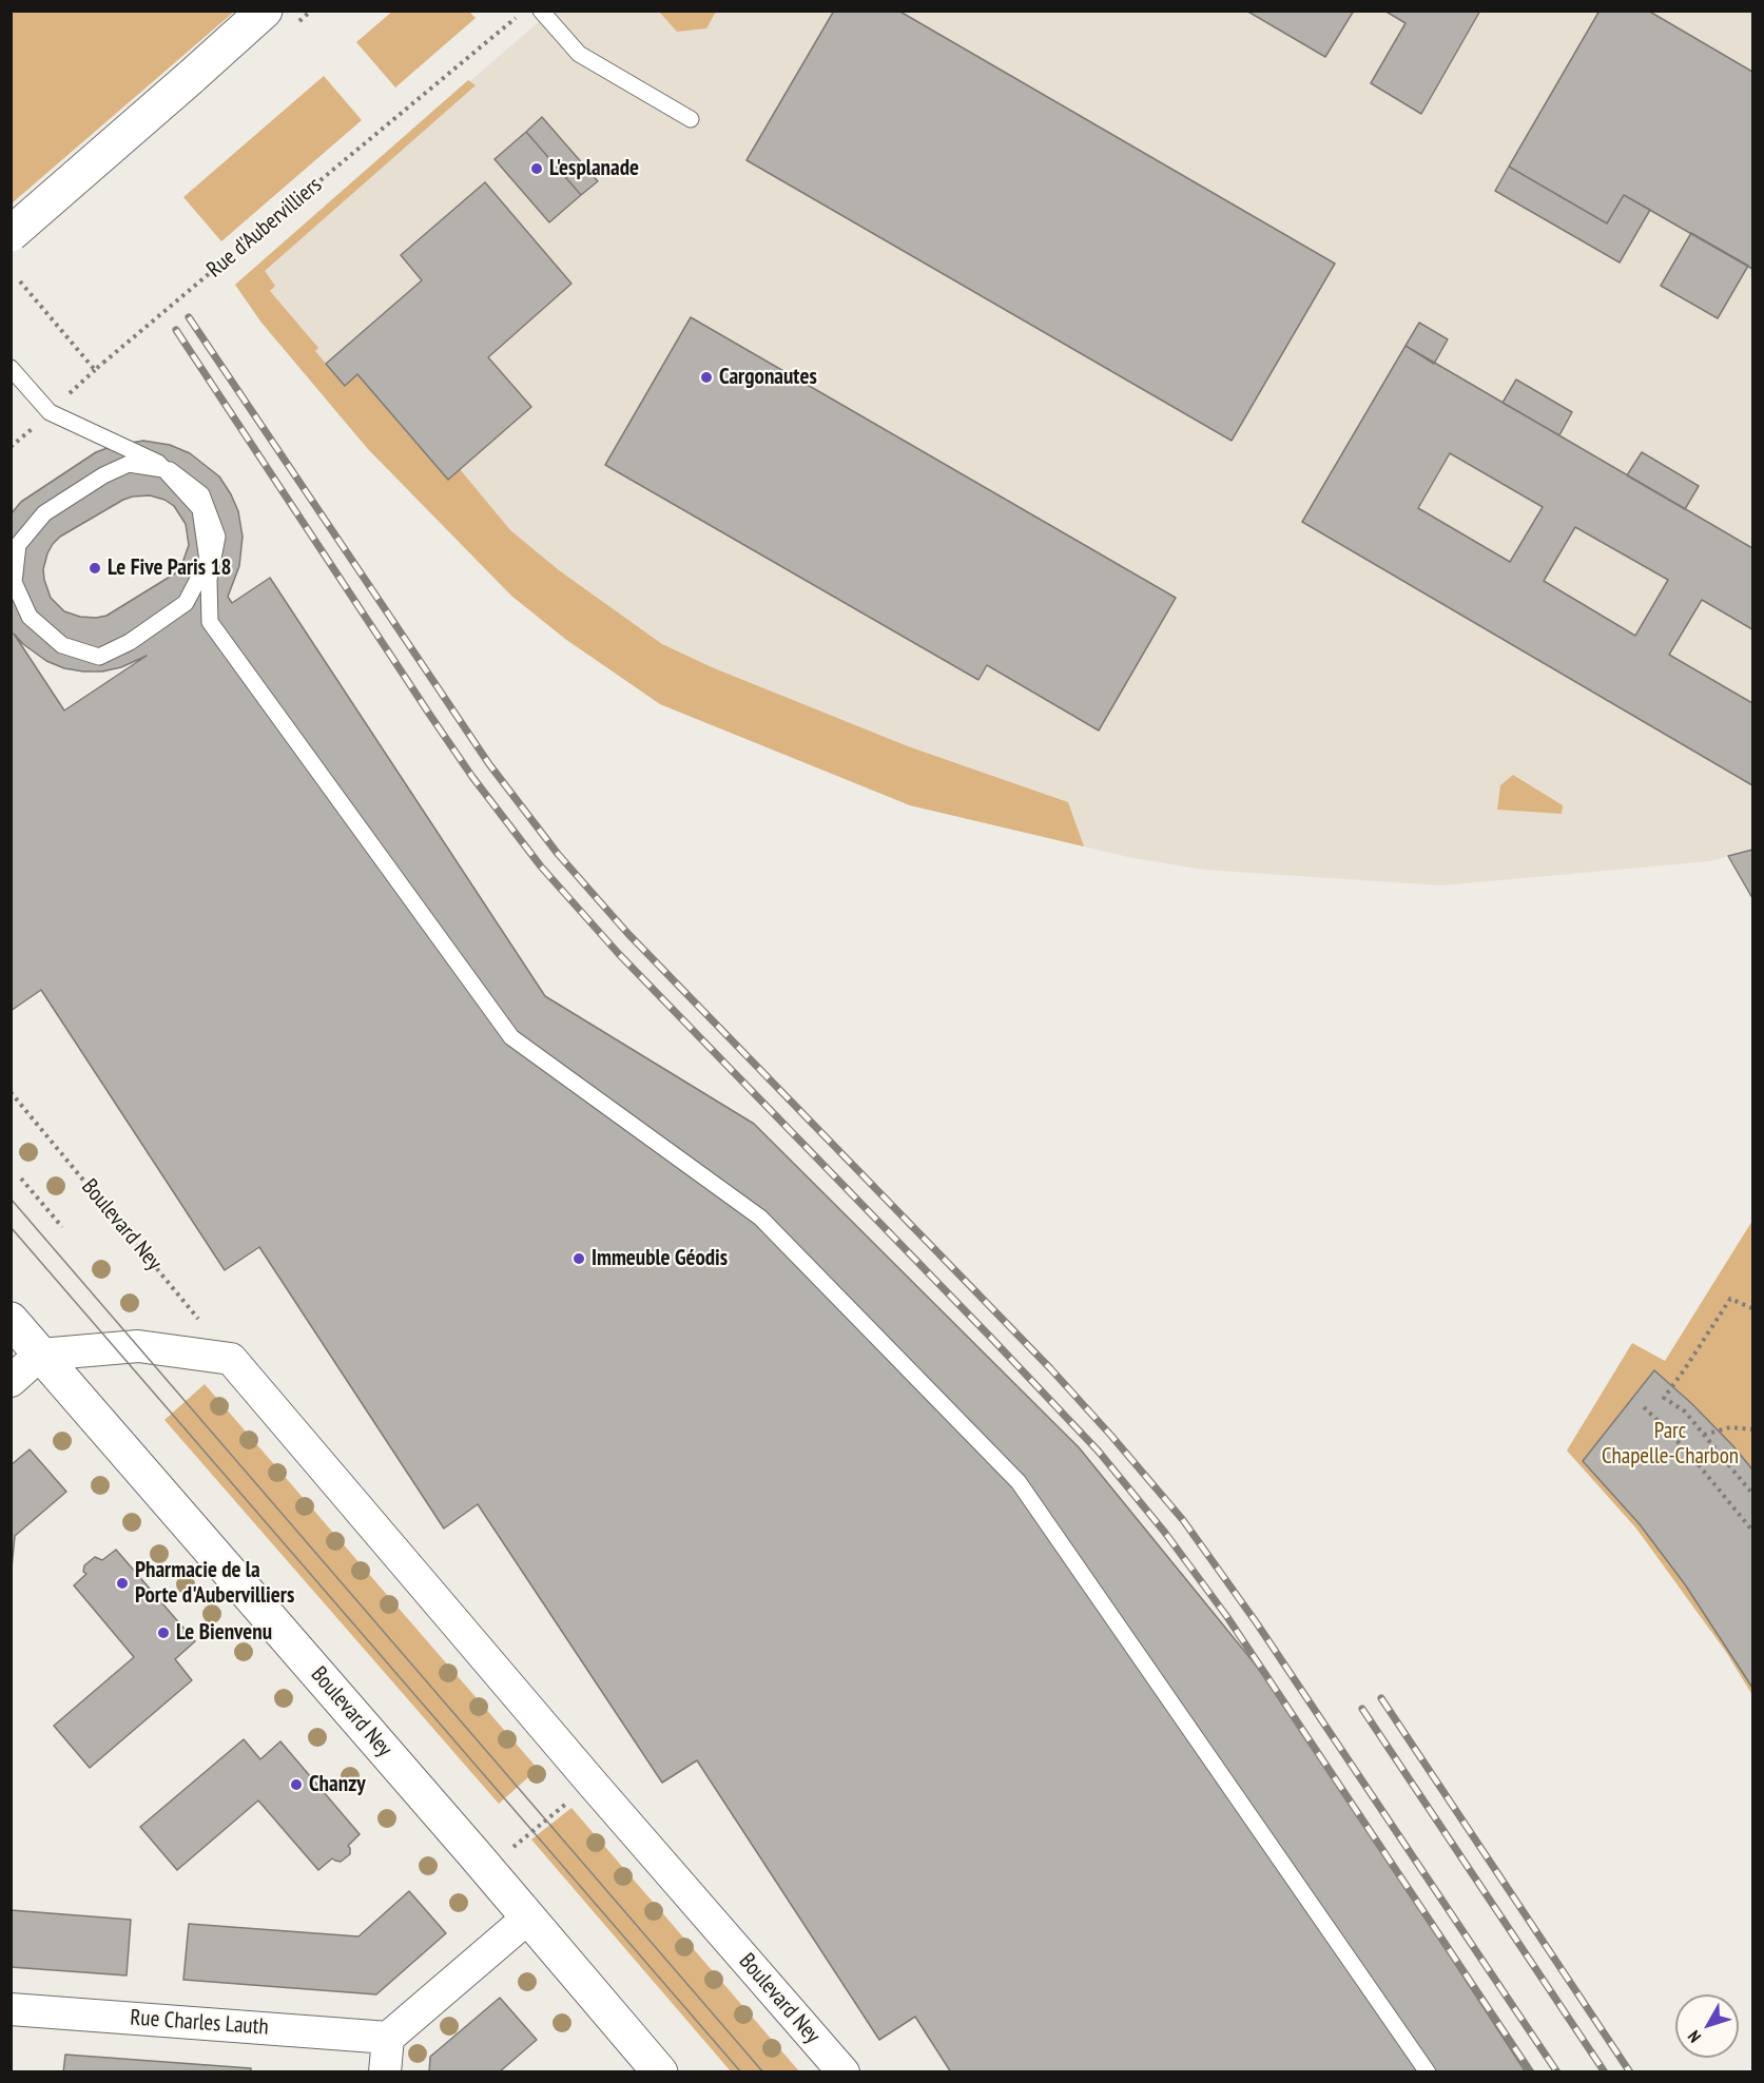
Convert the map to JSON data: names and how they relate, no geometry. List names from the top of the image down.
{
  "streets": {
    "main road": ["Boulevard Ney"],
    "street": ["Rue Charles Lauth"],
    "path": ["Rue d'Aubervilliers"]
  },
  "parks": ["Parc Chapelle-Charbon"],
  "places": [
    "L'esplanade",
    "Cargonautes",
    "Le Five Paris 18",
    "Immeuble Géodis",
    "Pharmacie de la Porte d'Aubervilliers",
    "Le Bienvenu",
    "Chanzy"
  ],
  "north": "bottom left"
}
